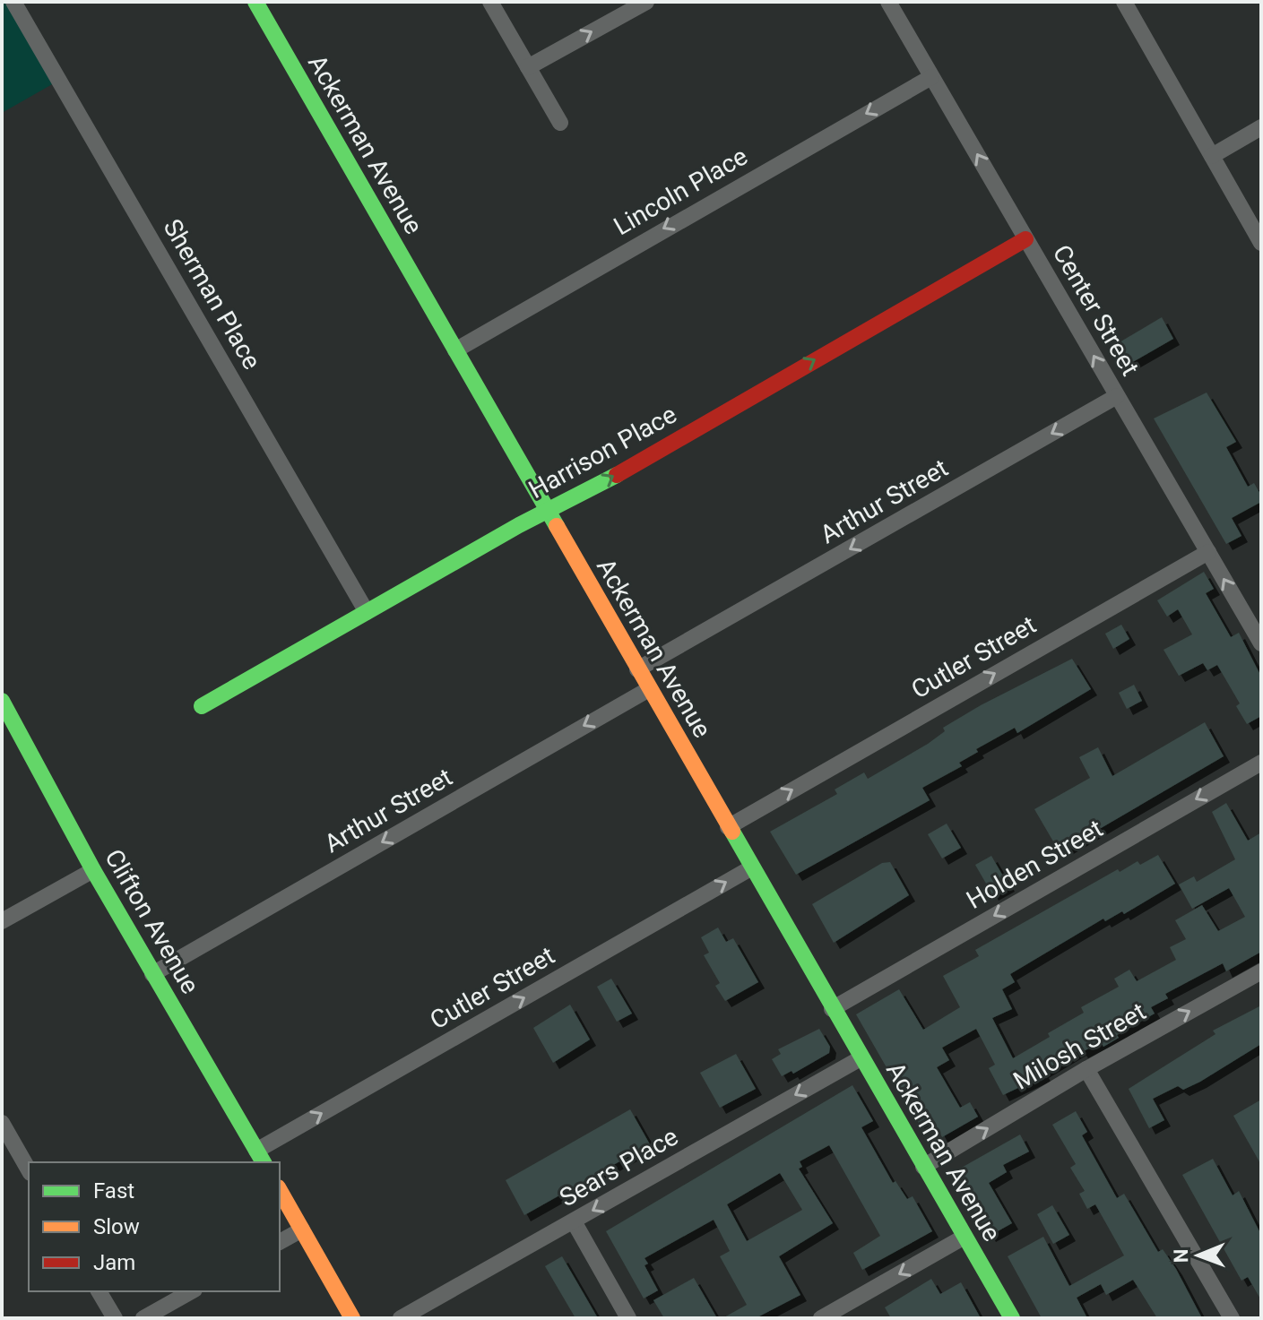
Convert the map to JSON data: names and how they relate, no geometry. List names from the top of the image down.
{
  "streets": {
    "street": [
      "Ackerman Avenue",
      "Lincoln Place",
      "Sherman Place",
      "Center Street",
      "Harrison Place",
      "Arthur Street",
      "Cutler Street",
      "Holden Street",
      "Clifton Avenue",
      "Milosh Street",
      "Sears Place"
    ]
  },
  "crossings": [
    ["Ackerman Avenue", "Lincoln Place"],
    ["Ackerman Avenue", "Harrison Place"],
    ["Ackerman Avenue", "Arthur Street"],
    ["Ackerman Avenue", "Cutler Street"],
    ["Ackerman Avenue", "Holden Street"],
    ["Ackerman Avenue", "Milosh Street"],
    ["Ackerman Avenue", "Sears Place"],
    ["Lincoln Place", "Center Street"],
    ["Sherman Place", "Harrison Place"],
    ["Center Street", "Harrison Place"],
    ["Center Street", "Arthur Street"],
    ["Center Street", "Cutler Street"],
    ["Arthur Street", "Clifton Avenue"],
    ["Cutler Street", "Clifton Avenue"]
  ],
  "one_way": [
    "Lincoln Place",
    "Center Street",
    "Harrison Place",
    "Arthur Street",
    "Cutler Street",
    "Holden Street",
    "Milosh Street",
    "Sears Place"
  ],
  "legend": ["Fast", "Slow", "Jam"],
  "north": "left"
}
